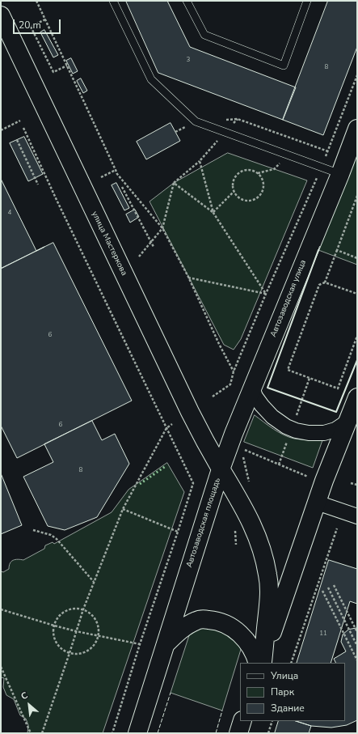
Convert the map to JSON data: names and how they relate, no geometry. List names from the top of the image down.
{
  "streets": {
    "main road": ["улица Мастеркова", "Автозаводская улица", "Автозаводская площадь"]
  },
  "crossings": [
    ["улица Мастеркова", "Автозаводская улица"],
    ["улица Мастеркова", "Автозаводская площадь"],
    ["Автозаводская улица", "Автозаводская площадь"]
  ],
  "house_numbers": [
    "3",
    "8",
    "4",
    "6",
    "6",
    "8",
    "11"
  ],
  "legend": ["Улица", "Парк", "Здание"],
  "scale_bar": "20 m",
  "north": "top left"
}
